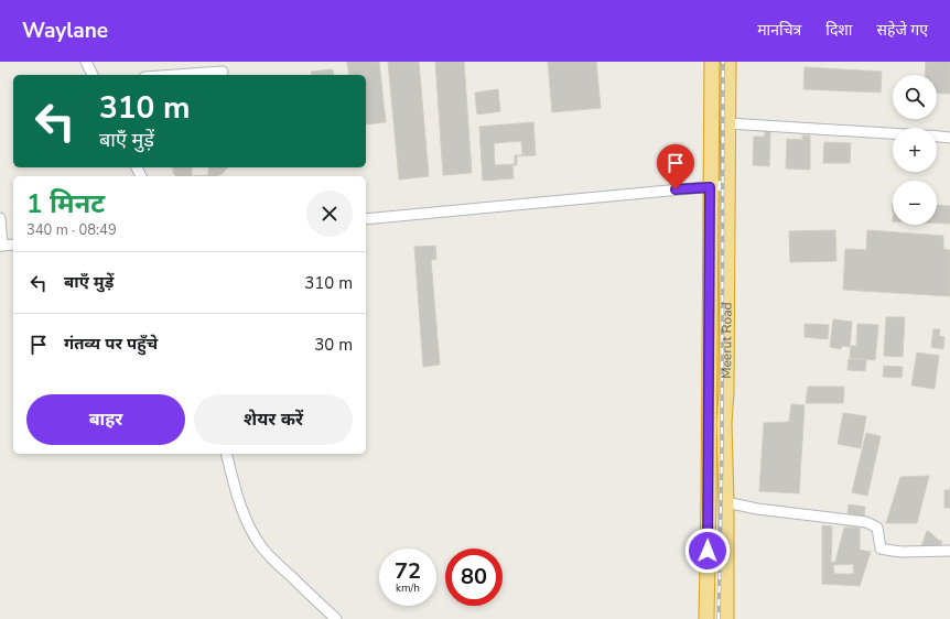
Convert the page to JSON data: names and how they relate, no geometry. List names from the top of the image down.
{
  "streets": {
    "highway": ["Meerut Road"]
  },
  "page": {
    "header": "Waylane",
    "nav": ["मानचित्र", "दिशा", "सहेजे गए"],
    "map_buttons": ["+", "−"],
    "turn": ["310 m", "बाएँ मुड़ें"],
    "heading": ["1 मिनट", "340 m · 08:49"],
    "list": [
      {
        "name": "बाएँ मुड़ें",
        "value": "310 m"
      },
      {
        "name": "गंतव्य पर पहुँचे",
        "value": "30 m"
      }
    ],
    "buttons": ["बाहर", "शेयर करें"],
    "speed": "72 km/h",
    "limit": "80"
  }
}
